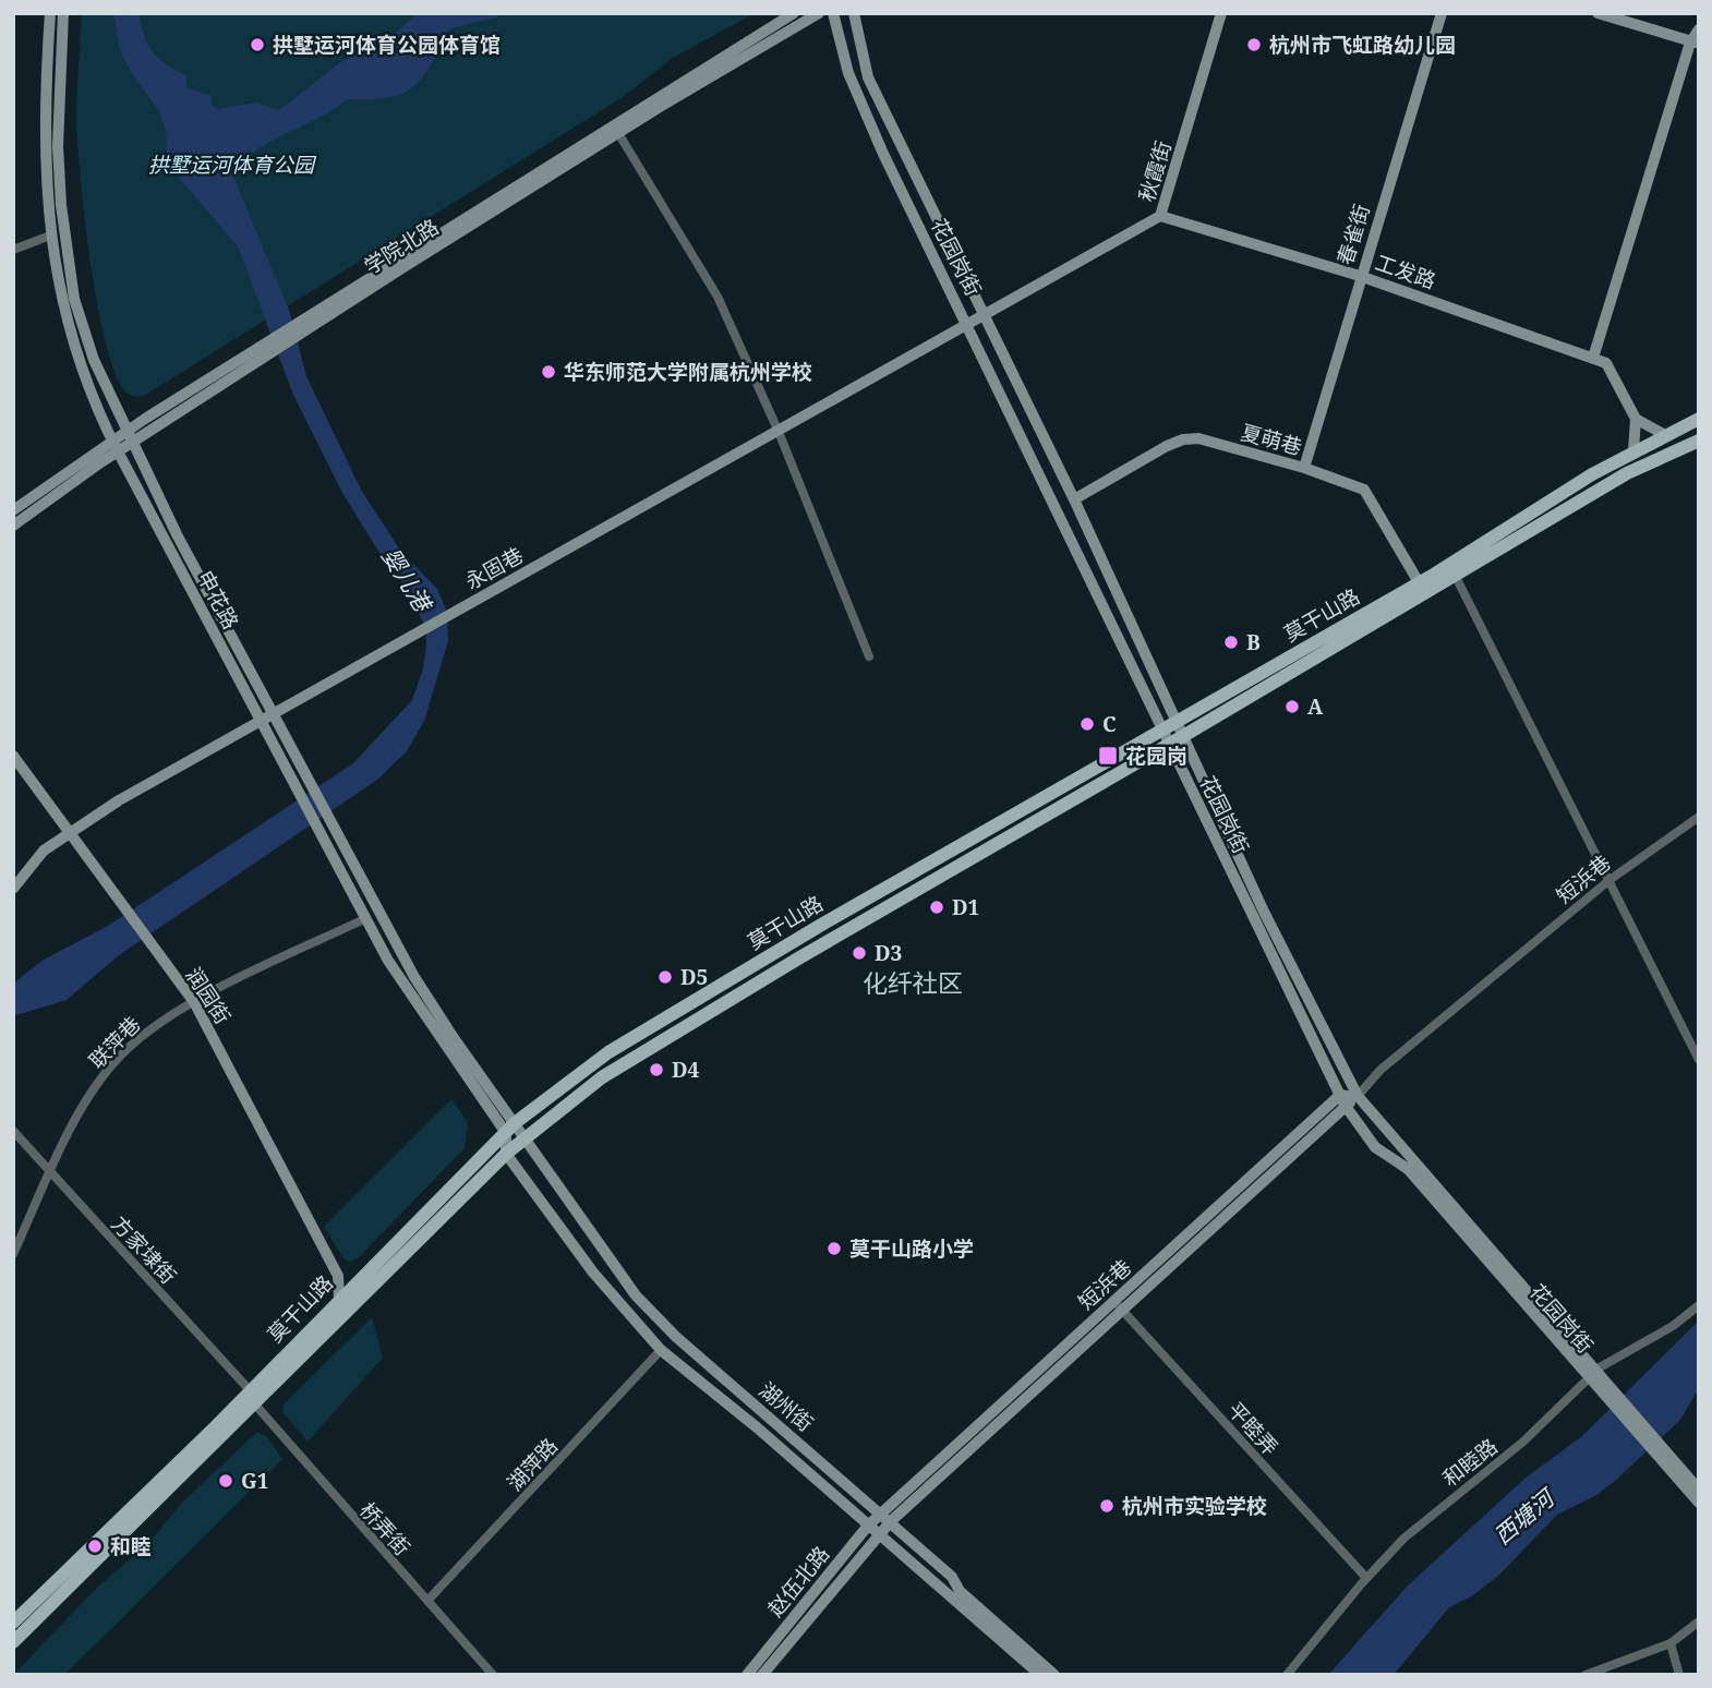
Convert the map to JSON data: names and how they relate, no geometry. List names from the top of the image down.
{
  "streets": {
    "main road": ["莫干山路"],
    "street": [
      "秋霞街",
      "春雀街",
      "学院北路",
      "花园岗街",
      "工发路",
      "夏萌巷",
      "永固巷",
      "申花路",
      "短浜巷",
      "润园街",
      "联萍巷",
      "方家埭街",
      "湖州街",
      "平睦弄",
      "和睦路",
      "湖萍路",
      "桥弄街",
      "赵伍北路"
    ]
  },
  "crossings": [
    ["秋霞街", "花园岗街"],
    ["秋霞街", "工发路"],
    ["秋霞街", "永固巷"],
    ["春雀街", "工发路"],
    ["春雀街", "夏萌巷"],
    ["学院北路", "申花路"],
    ["花园岗街", "夏萌巷"],
    ["花园岗街", "永固巷"],
    ["花园岗街", "莫干山路"],
    ["花园岗街", "短浜巷"],
    ["夏萌巷", "莫干山路"],
    ["永固巷", "申花路"],
    ["永固巷", "润园街"],
    ["申花路", "莫干山路"],
    ["申花路", "联萍巷"],
    ["申花路", "湖州街"],
    ["莫干山路", "润园街"],
    ["莫干山路", "方家埭街"],
    ["莫干山路", "湖州街"],
    ["莫干山路", "桥弄街"],
    ["短浜巷", "湖州街"],
    ["短浜巷", "平睦弄"],
    ["短浜巷", "赵伍北路"],
    ["润园街", "联萍巷"],
    ["联萍巷", "方家埭街"],
    ["方家埭街", "桥弄街"],
    ["湖州街", "湖萍路"],
    ["湖州街", "赵伍北路"],
    ["平睦弄", "和睦路"],
    ["湖萍路", "桥弄街"]
  ],
  "districts": ["化纤社区"],
  "water": ["婴儿港", "西塘河"],
  "parks": ["拱墅运河体育公园"],
  "places": {
    "other": [
      "拱墅运河体育公园体育馆",
      "杭州市飞虹路幼儿园",
      "华东师范大学附属杭州学校",
      "B",
      "A",
      "C",
      "D1",
      "D3",
      "D5",
      "D4",
      "莫干山路小学",
      "G1",
      "杭州市实验学校",
      "和睦"
    ],
    "transit": ["花园岗"]
  }
}
